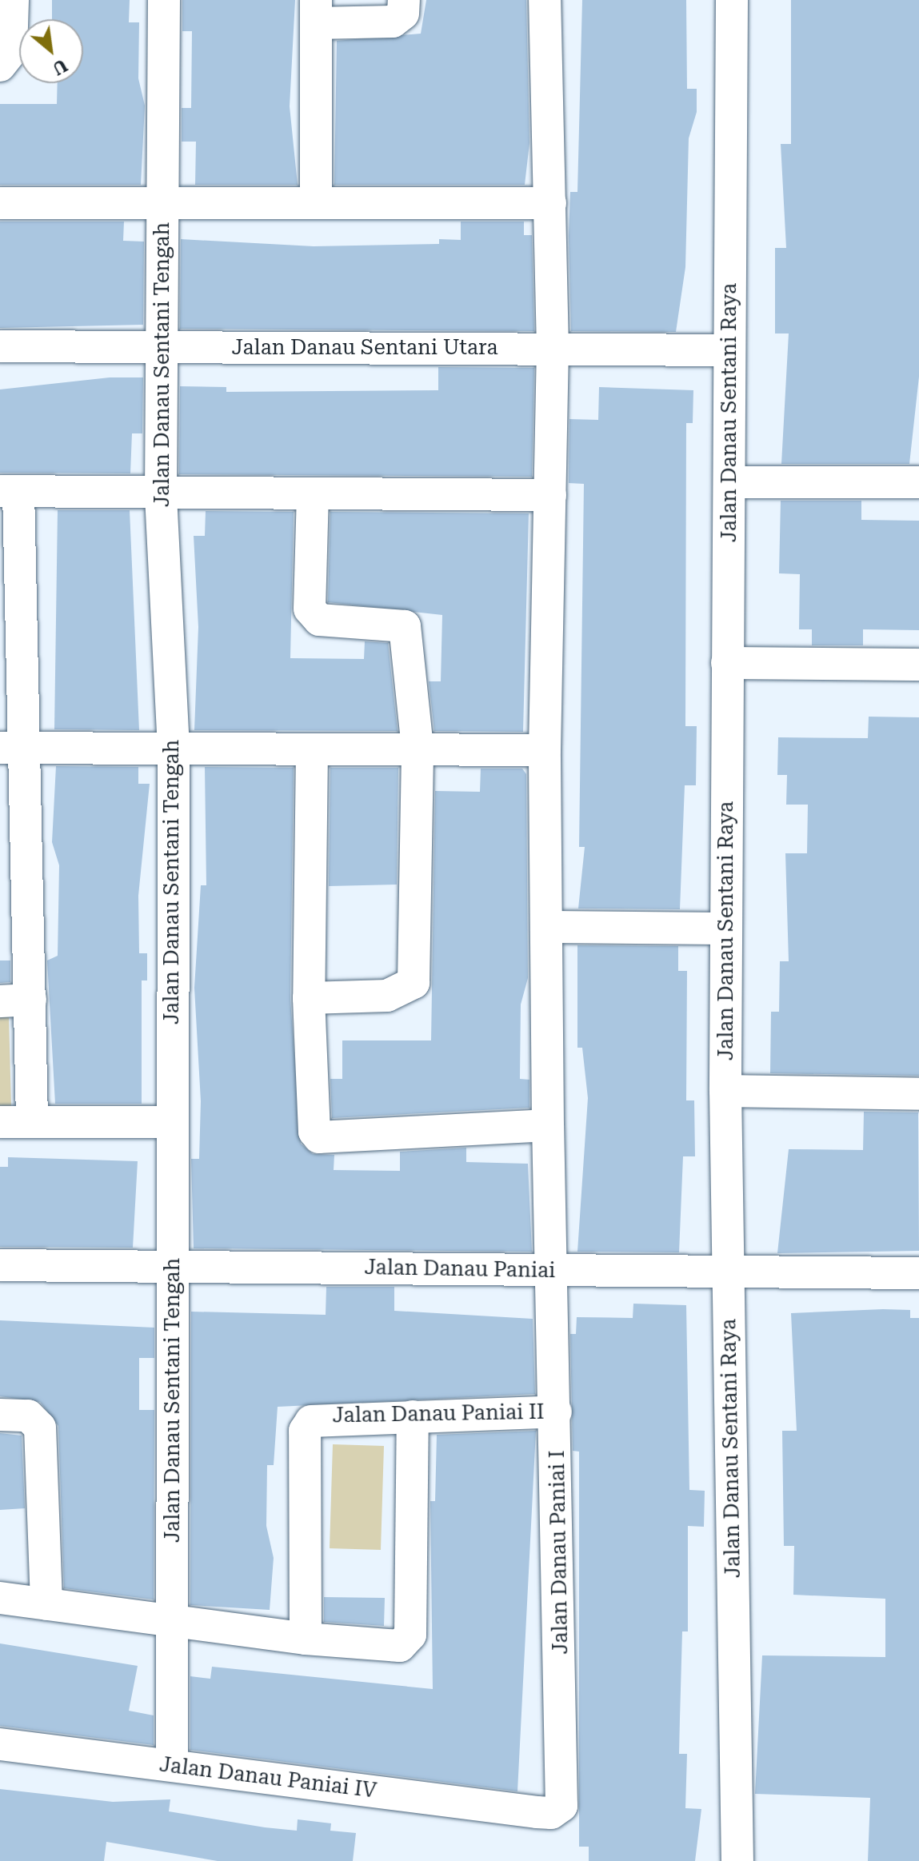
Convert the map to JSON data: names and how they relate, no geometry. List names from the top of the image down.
{
  "streets": {
    "street": [
      "Jalan Danau Sentani Utara",
      "Jalan Danau Sentani Tengah",
      "Jalan Danau Sentani Raya",
      "Jalan Danau Paniai",
      "Jalan Danau Paniai II",
      "Jalan Danau Paniai I",
      "Jalan Danau Paniai IV"
    ]
  },
  "crossings": [
    ["Jalan Danau Sentani Utara", "Jalan Danau Sentani Tengah"],
    ["Jalan Danau Sentani Utara", "Jalan Danau Sentani Raya"],
    ["Jalan Danau Sentani Utara", "Jalan Danau Paniai I"],
    ["Jalan Danau Sentani Tengah", "Jalan Danau Paniai"],
    ["Jalan Danau Sentani Tengah", "Jalan Danau Paniai IV"],
    ["Jalan Danau Sentani Raya", "Jalan Danau Paniai"],
    ["Jalan Danau Paniai", "Jalan Danau Paniai I"],
    ["Jalan Danau Paniai II", "Jalan Danau Paniai I"],
    ["Jalan Danau Paniai I", "Jalan Danau Paniai IV"]
  ],
  "north": "bottom right"
}
